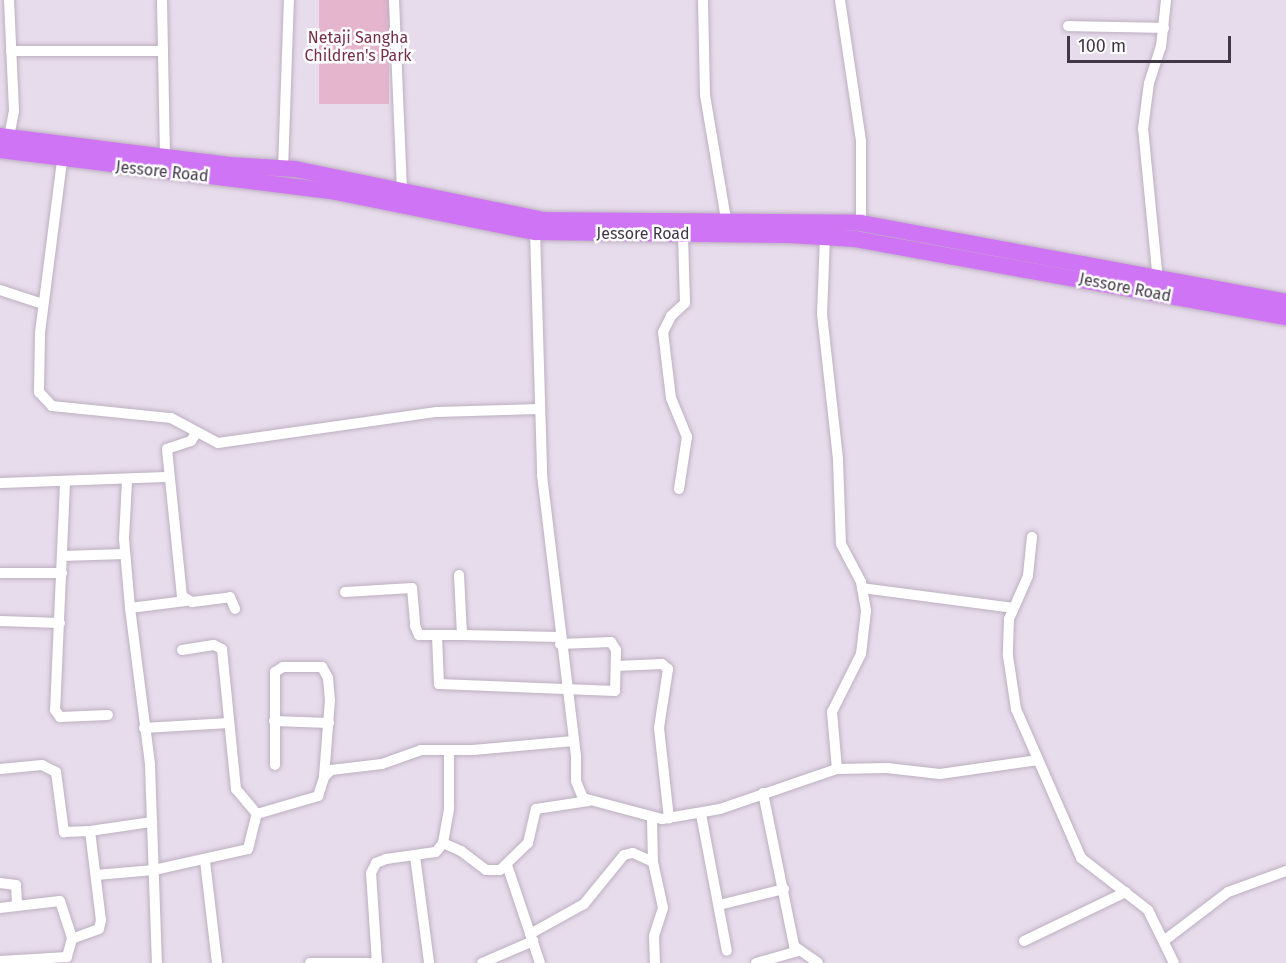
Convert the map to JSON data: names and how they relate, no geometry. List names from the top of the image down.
{
  "streets": {
    "highway": ["Jessore Road"]
  },
  "parks": ["Netaji Sangha Children's Park"],
  "scale_bar": "100 m"
}
